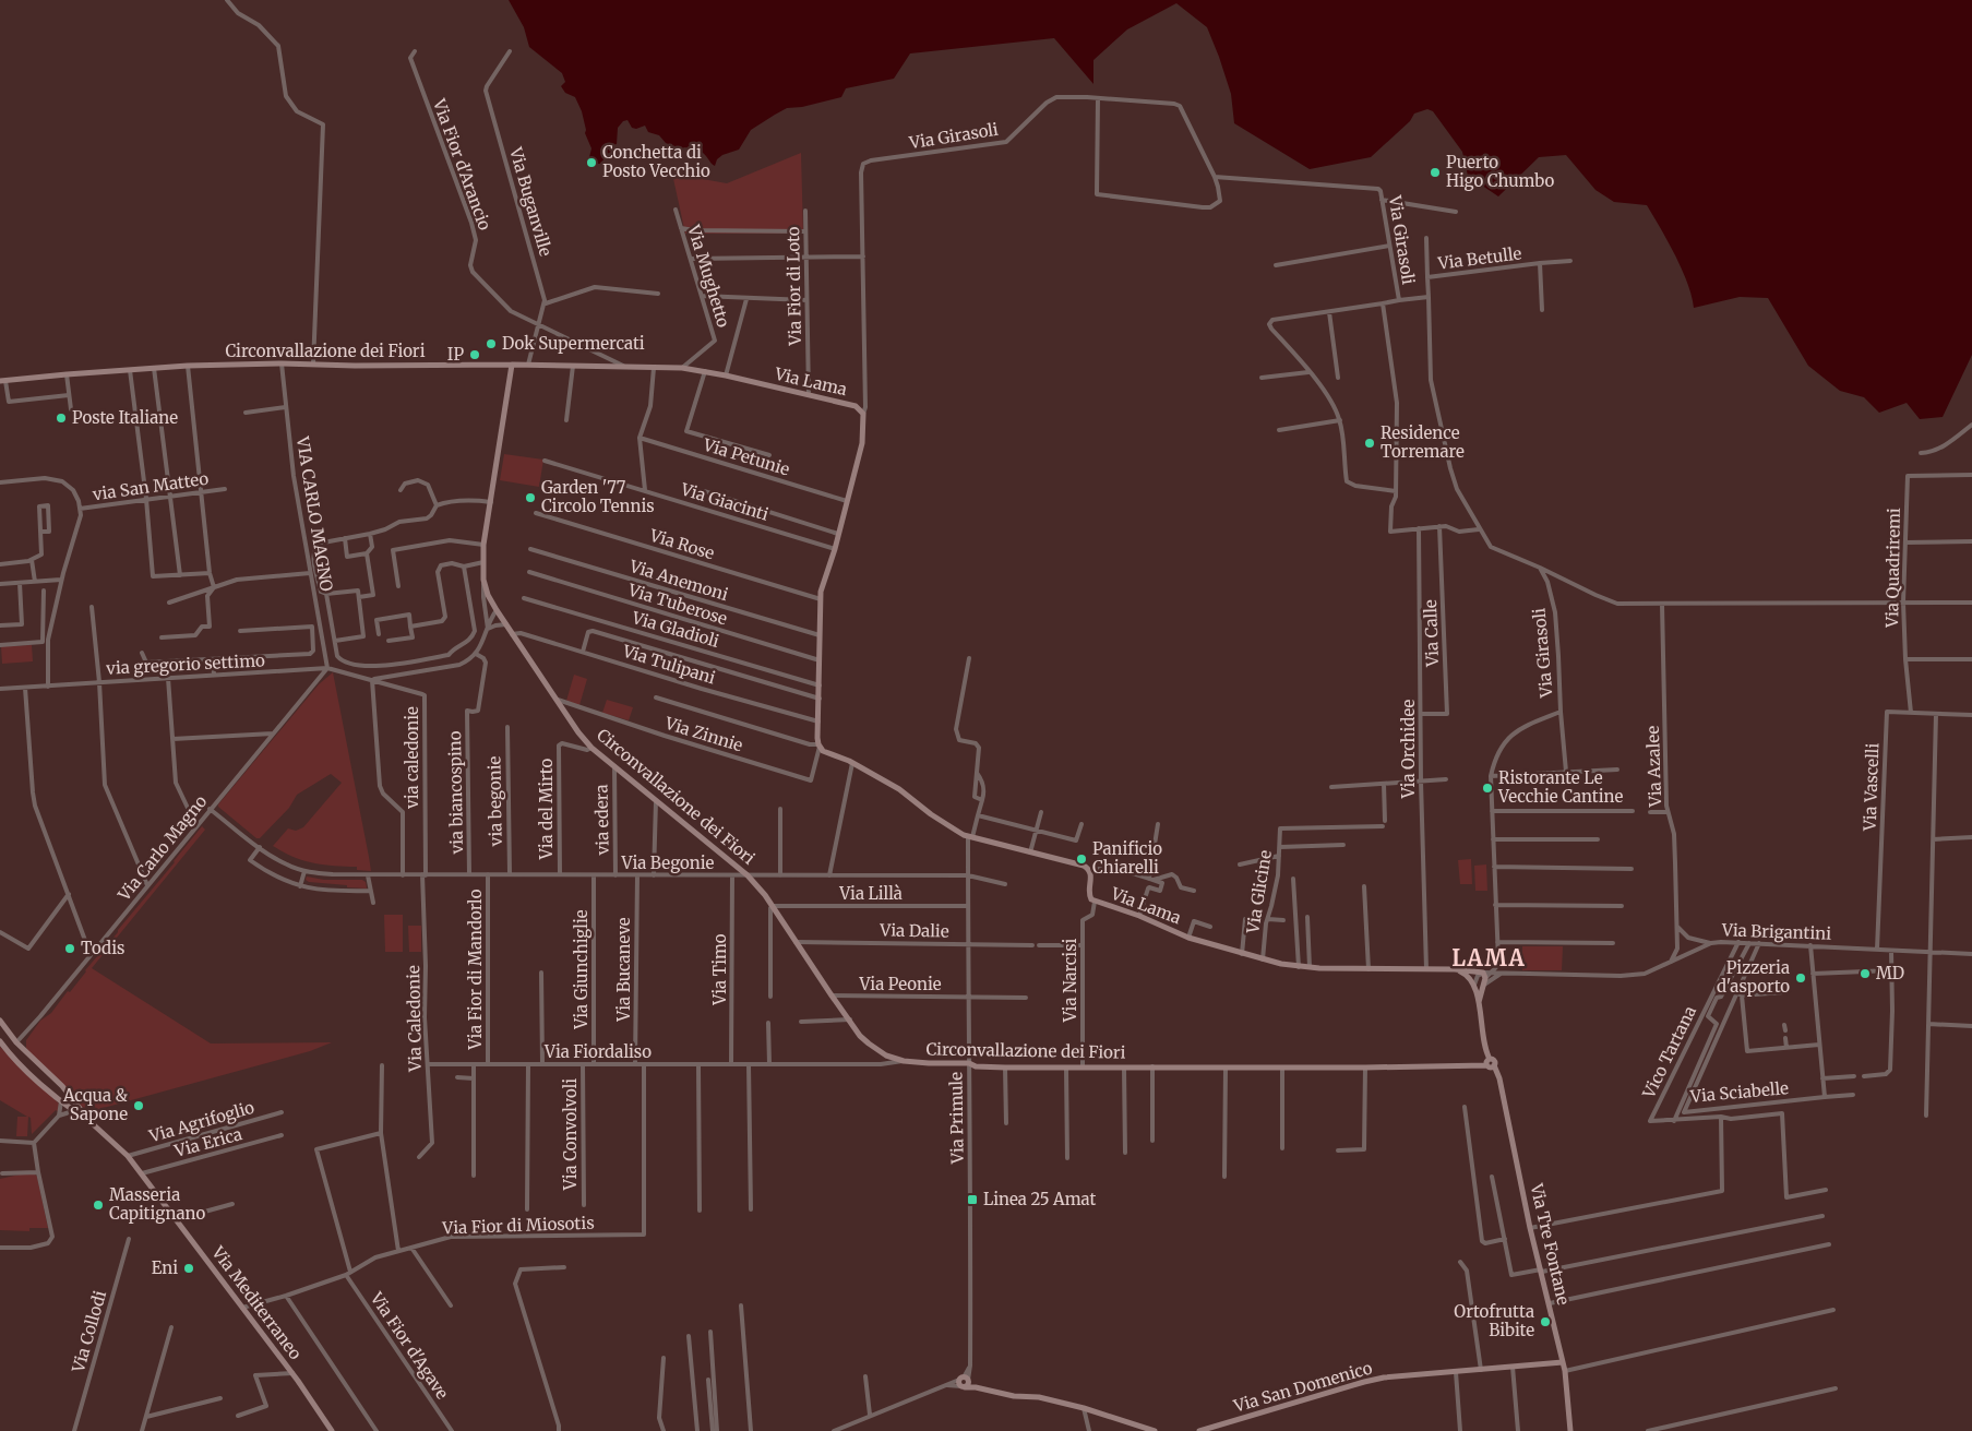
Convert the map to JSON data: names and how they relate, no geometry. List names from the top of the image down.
{
  "streets": {
    "street": [
      "Via Girasoli",
      "Via Fior d'Arancio",
      "Via Buganville",
      "Via Betulle",
      "Via Mughetto",
      "Via Fior di Loto",
      "Circonvallazione dei Fiori",
      "Via Lama",
      "Via Petunie",
      "via San Matteo",
      "Via Giacinti",
      "VIA CARLO MAGNO",
      "Via Rose",
      "Via Quadriremi",
      "Via Anemoni",
      "Via Tuberose",
      "Via Gladioli",
      "Via Calle",
      "via gregorio settimo",
      "Via Tulipani",
      "Via Zinnie",
      "Via Orchidee",
      "via caledonie",
      "Via Azalee",
      "Via Vascelli",
      "via biancospino",
      "via begonie",
      "Via del Mirto",
      "via edera",
      "Via Carlo Magno",
      "Via Begonie",
      "Via Glicine",
      "Via Lillà",
      "Via Dalie",
      "Via Brigantini",
      "Via Fior di Mandorlo",
      "Via Giunchiglie",
      "Via Bucaneve",
      "Via Timo",
      "Via Narcisi",
      "Via Peonie",
      "Via Caledonie",
      "Via Fiordaliso",
      "Vico Tartana",
      "Via Sciabelle",
      "Via Primule",
      "Via Agrifoglio",
      "Via Convolvoli",
      "Via Erica",
      "Via Fior di Miosotis",
      "Via Tre Fontane",
      "Via Mediterraneo",
      "Via Collodi",
      "Via Fior d'Agave",
      "Via San Domenico"
    ]
  },
  "crossings": [
    ["Via Girasoli", "Via Betulle"],
    ["Via Girasoli", "Via Lama"],
    ["Via Girasoli", "Via Brigantini"],
    ["Via Fior d'Arancio", "Via Lama"],
    ["Via Mughetto", "Via Lama"],
    ["Via Fior di Loto", "Via Lama"],
    ["Circonvallazione dei Fiori", "Via Lama"],
    ["Circonvallazione dei Fiori", "VIA CARLO MAGNO"],
    ["Circonvallazione dei Fiori", "Via Tulipani"],
    ["Circonvallazione dei Fiori", "Via Zinnie"],
    ["Circonvallazione dei Fiori", "Via del Mirto"],
    ["Circonvallazione dei Fiori", "via edera"],
    ["Circonvallazione dei Fiori", "Via Begonie"],
    ["Circonvallazione dei Fiori", "Via Lillà"],
    ["Circonvallazione dei Fiori", "Via Dalie"],
    ["Circonvallazione dei Fiori", "Via Narcisi"],
    ["Circonvallazione dei Fiori", "Via Peonie"],
    ["Circonvallazione dei Fiori", "Via Fiordaliso"],
    ["Circonvallazione dei Fiori", "Via Primule"],
    ["Circonvallazione dei Fiori", "Via Tre Fontane"],
    ["Via Lama", "Via Petunie"],
    ["Via Lama", "Via Giacinti"],
    ["Via Lama", "Via Rose"],
    ["Via Lama", "Via Anemoni"],
    ["Via Lama", "Via Tuberose"],
    ["Via Lama", "Via Gladioli"],
    ["Via Lama", "Via Tulipani"],
    ["Via Lama", "Via Zinnie"],
    ["Via Lama", "Via Orchidee"],
    ["Via Lama", "Via Glicine"],
    ["Via Lama", "Via Brigantini"],
    ["Via Lama", "Via Narcisi"],
    ["VIA CARLO MAGNO", "via gregorio settimo"],
    ["VIA CARLO MAGNO", "Via Carlo Magno"],
    ["Via Quadriremi", "Via Vascelli"],
    ["Via Calle", "Via Orchidee"],
    ["via gregorio settimo", "via caledonie"],
    ["via gregorio settimo", "Via Carlo Magno"],
    ["via caledonie", "Via Begonie"],
    ["via caledonie", "Via Caledonie"],
    ["Via Azalee", "Via Brigantini"],
    ["Via Vascelli", "Via Brigantini"],
    ["via biancospino", "Via Begonie"],
    ["via begonie", "Via Begonie"],
    ["Via del Mirto", "Via Begonie"],
    ["via edera", "Via Begonie"],
    ["Via Carlo Magno", "Via Begonie"],
    ["Via Begonie", "Via Fior di Mandorlo"],
    ["Via Begonie", "Via Giunchiglie"],
    ["Via Begonie", "Via Bucaneve"],
    ["Via Begonie", "Via Timo"],
    ["Via Begonie", "Via Caledonie"],
    ["Via Begonie", "Via Primule"],
    ["Via Lillà", "Via Primule"],
    ["Via Dalie", "Via Primule"],
    ["Via Brigantini", "Vico Tartana"],
    ["Via Brigantini", "Via Sciabelle"],
    ["Via Fior di Mandorlo", "Via Fiordaliso"],
    ["Via Giunchiglie", "Via Fiordaliso"],
    ["Via Bucaneve", "Via Fiordaliso"],
    ["Via Timo", "Via Fiordaliso"],
    ["Via Peonie", "Via Primule"],
    ["Via Caledonie", "Via Fiordaliso"],
    ["Via Fiordaliso", "Via Convolvoli"],
    ["Via Fiordaliso", "Via Fior di Miosotis"],
    ["Vico Tartana", "Via Sciabelle"],
    ["Via Agrifoglio", "Via Mediterraneo"],
    ["Via Erica", "Via Mediterraneo"],
    ["Via Fior di Miosotis", "Via Mediterraneo"],
    ["Via Fior di Miosotis", "Via Fior d'Agave"],
    ["Via Tre Fontane", "Via San Domenico"]
  ],
  "districts": ["LAMA"],
  "places": {
    "other": [
      "Conchetta di Posto Vecchio",
      "Puerto Higo Chumbo",
      "Dok Supermercati",
      "IP",
      "Poste Italiane",
      "Residence Torremare",
      "Garden '77 Circolo Tennis",
      "Ristorante Le Vecchie Cantine",
      "Panificio Chiarelli",
      "Todis",
      "MD",
      "Pizzeria d'asporto",
      "Acqua & Sapone",
      "Masseria Capitignano",
      "Eni",
      "Ortofrutta Bibite"
    ],
    "transit": ["Linea 25 Amat"]
  }
}
